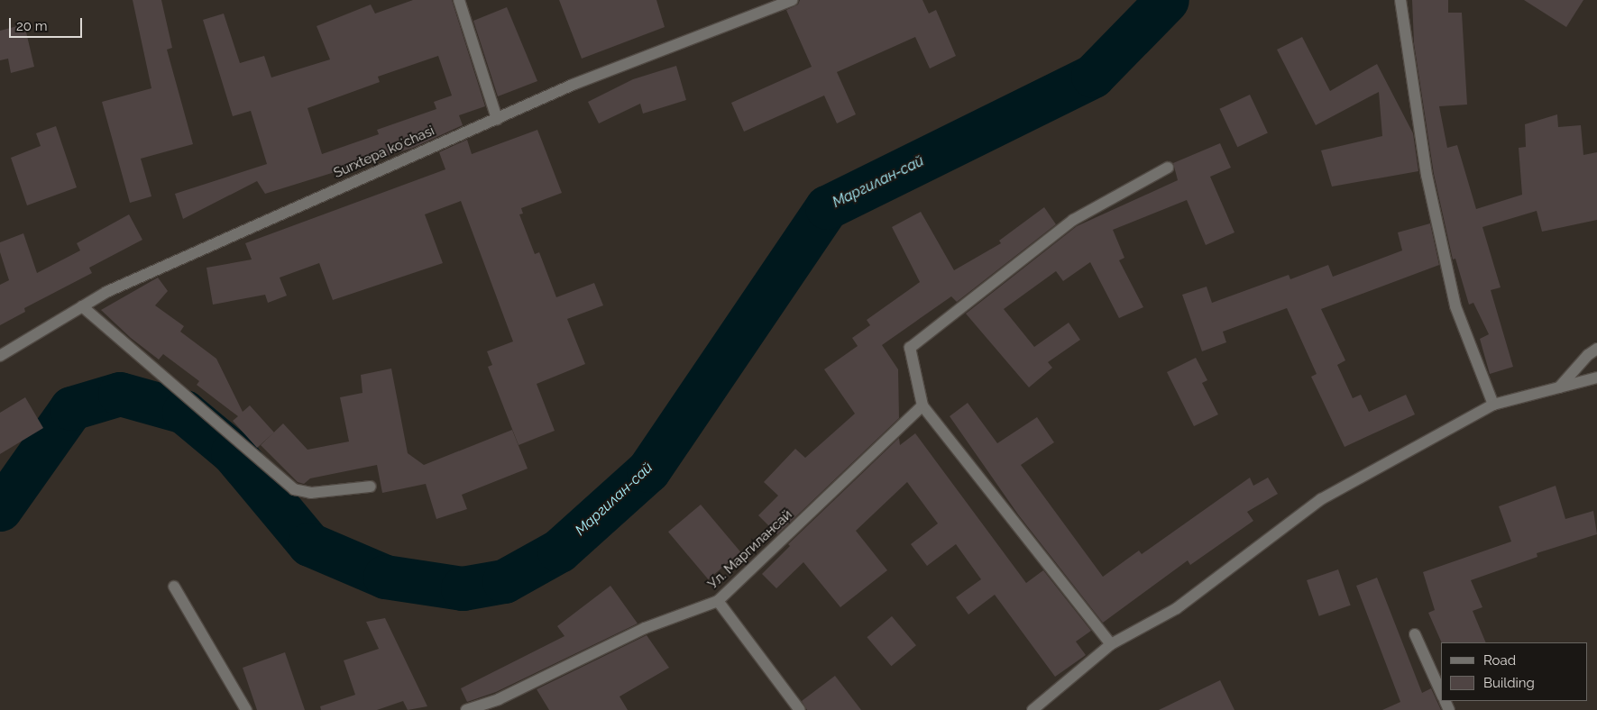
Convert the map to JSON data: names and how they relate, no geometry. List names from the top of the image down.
{
  "streets": {
    "street": ["Surxtepa koʻchasi", "Ул. Маргилансай"]
  },
  "water": ["Маргилан-сай"],
  "legend": ["Road", "Building"],
  "scale_bar": "20 m"
}
